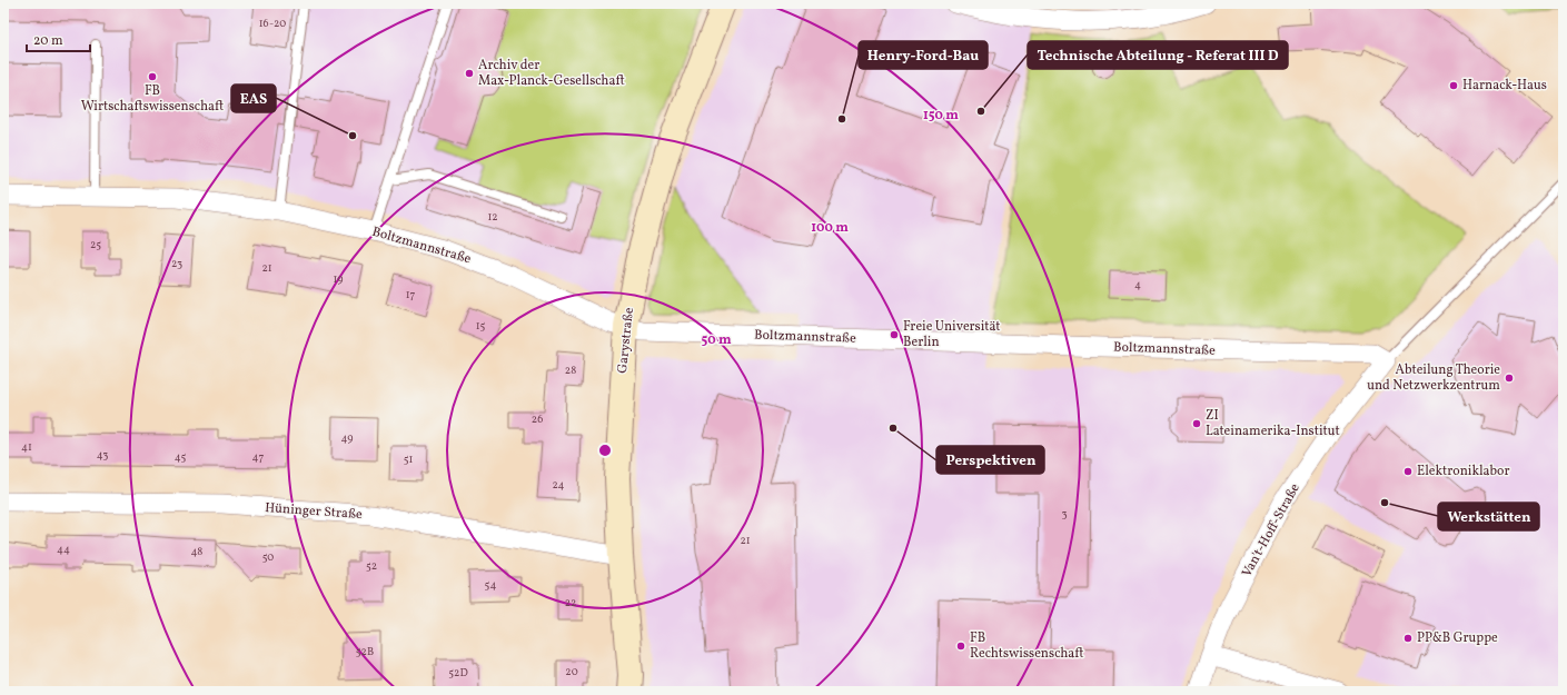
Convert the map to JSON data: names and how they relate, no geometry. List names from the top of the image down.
{
  "streets": {
    "street": [
      "Boltzmannstraße",
      "Garystraße",
      "Hüninger Straße",
      "Van't-Hoff-Straße"
    ]
  },
  "crossings": [
    ["Boltzmannstraße", "Garystraße"],
    ["Boltzmannstraße", "Van't-Hoff-Straße"],
    ["Garystraße", "Hüninger Straße"]
  ],
  "places": [
    "Archiv der Max-Planck-Gesellschaft",
    "FB Wirtschaftswissenschaft",
    "Harnack-Haus",
    "Technische Abteilung - Referat III D",
    "Henry-Ford-Bau",
    "EAS",
    "Freie Universität Berlin",
    "Abteilung Theorie und Netzwerkzentrum",
    "ZI Lateinamerika-Institut",
    "Perspektiven",
    "Elektroniklabor",
    "Werkstätten",
    "PP&B Gruppe",
    "FB Rechtswissenschaft"
  ],
  "house_numbers": [
    "16-20",
    "12",
    "25",
    "23",
    "21",
    "19",
    "4",
    "17",
    "15",
    "28",
    "26",
    "49",
    "41",
    "43",
    "45",
    "47",
    "51",
    "24",
    "3",
    "21",
    "44",
    "48",
    "50",
    "52",
    "54",
    "22",
    "52B",
    "20",
    "52D"
  ],
  "scale_bar": "20 m",
  "rings": ["150 m", "100 m", "50 m"]
}
